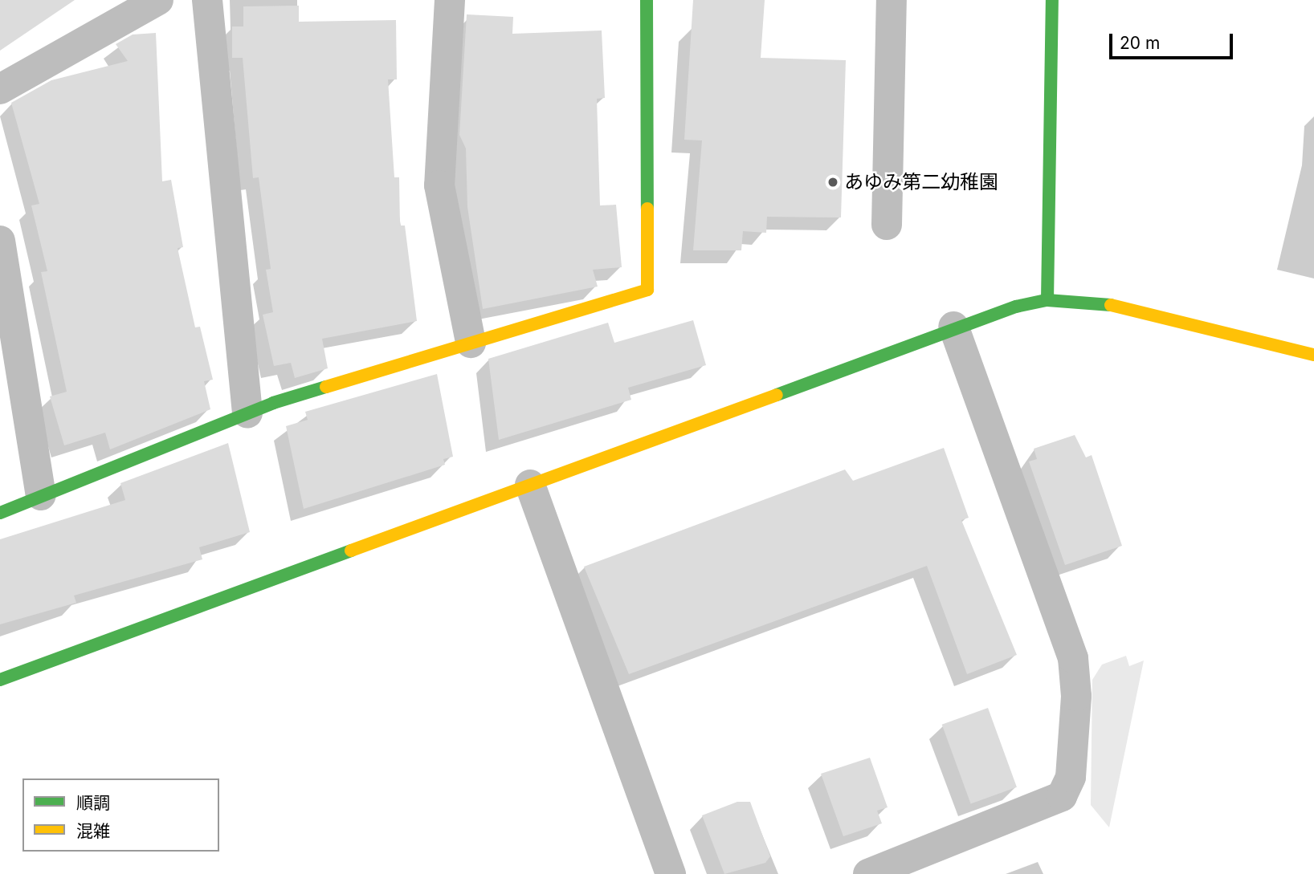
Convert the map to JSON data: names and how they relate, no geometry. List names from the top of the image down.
{
  "places": ["あゆみ第二幼稚園"],
  "legend": ["順調", "混雑"],
  "scale_bar": "20 m"
}
